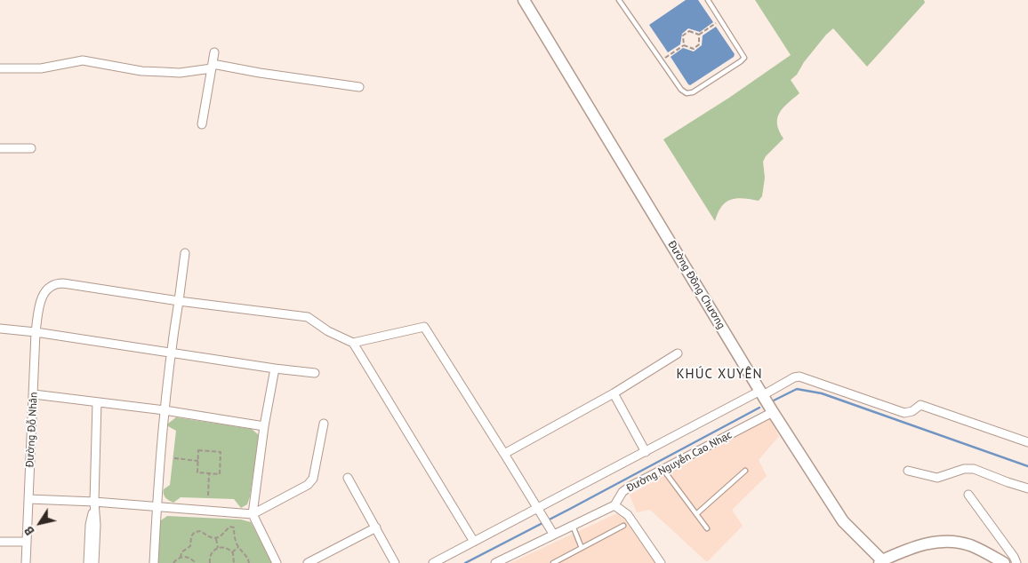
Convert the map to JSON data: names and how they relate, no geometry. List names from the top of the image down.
{
  "streets": {
    "street": ["Đường Đồng Chương", "Đường Đỗ Nhân", "Đường Nguyễn Cao Nhạc"]
  },
  "crossings": [
    ["Đường Đồng Chương", "Đường Nguyễn Cao Nhạc"]
  ],
  "districts": ["KHÚC XUYÊN"],
  "north": "bottom left"
}
